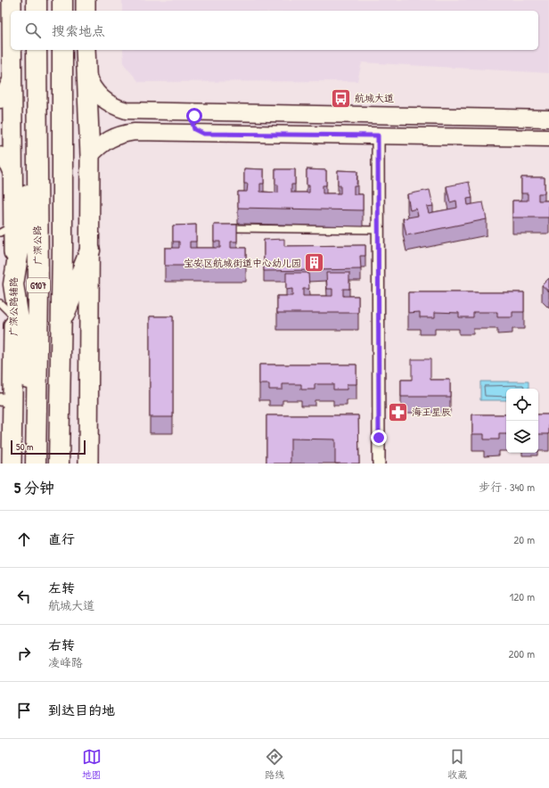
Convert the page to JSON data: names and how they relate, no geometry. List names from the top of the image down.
{
  "streets": {
    "highway": ["广深公路", "G107"],
    "main road": ["广深公路辅路"]
  },
  "places": {
    "bus stop": ["航城大道"],
    "building": ["宝安区航城街道中心幼儿园"],
    "pharmacy": ["海王星辰"]
  },
  "scale_bar": "50 m",
  "page": {
    "search": "搜索地点",
    "scale": "50 m",
    "heading": ["5 分钟", "步行 · 340 m"],
    "list": [
      ["直行", "20 m"],
      ["左转", "航城大道", "120 m"],
      ["右转", "凌峰路", "200 m"],
      "到达目的地"
    ],
    "nav": ["地图", "路线", "收藏"]
  }
}
